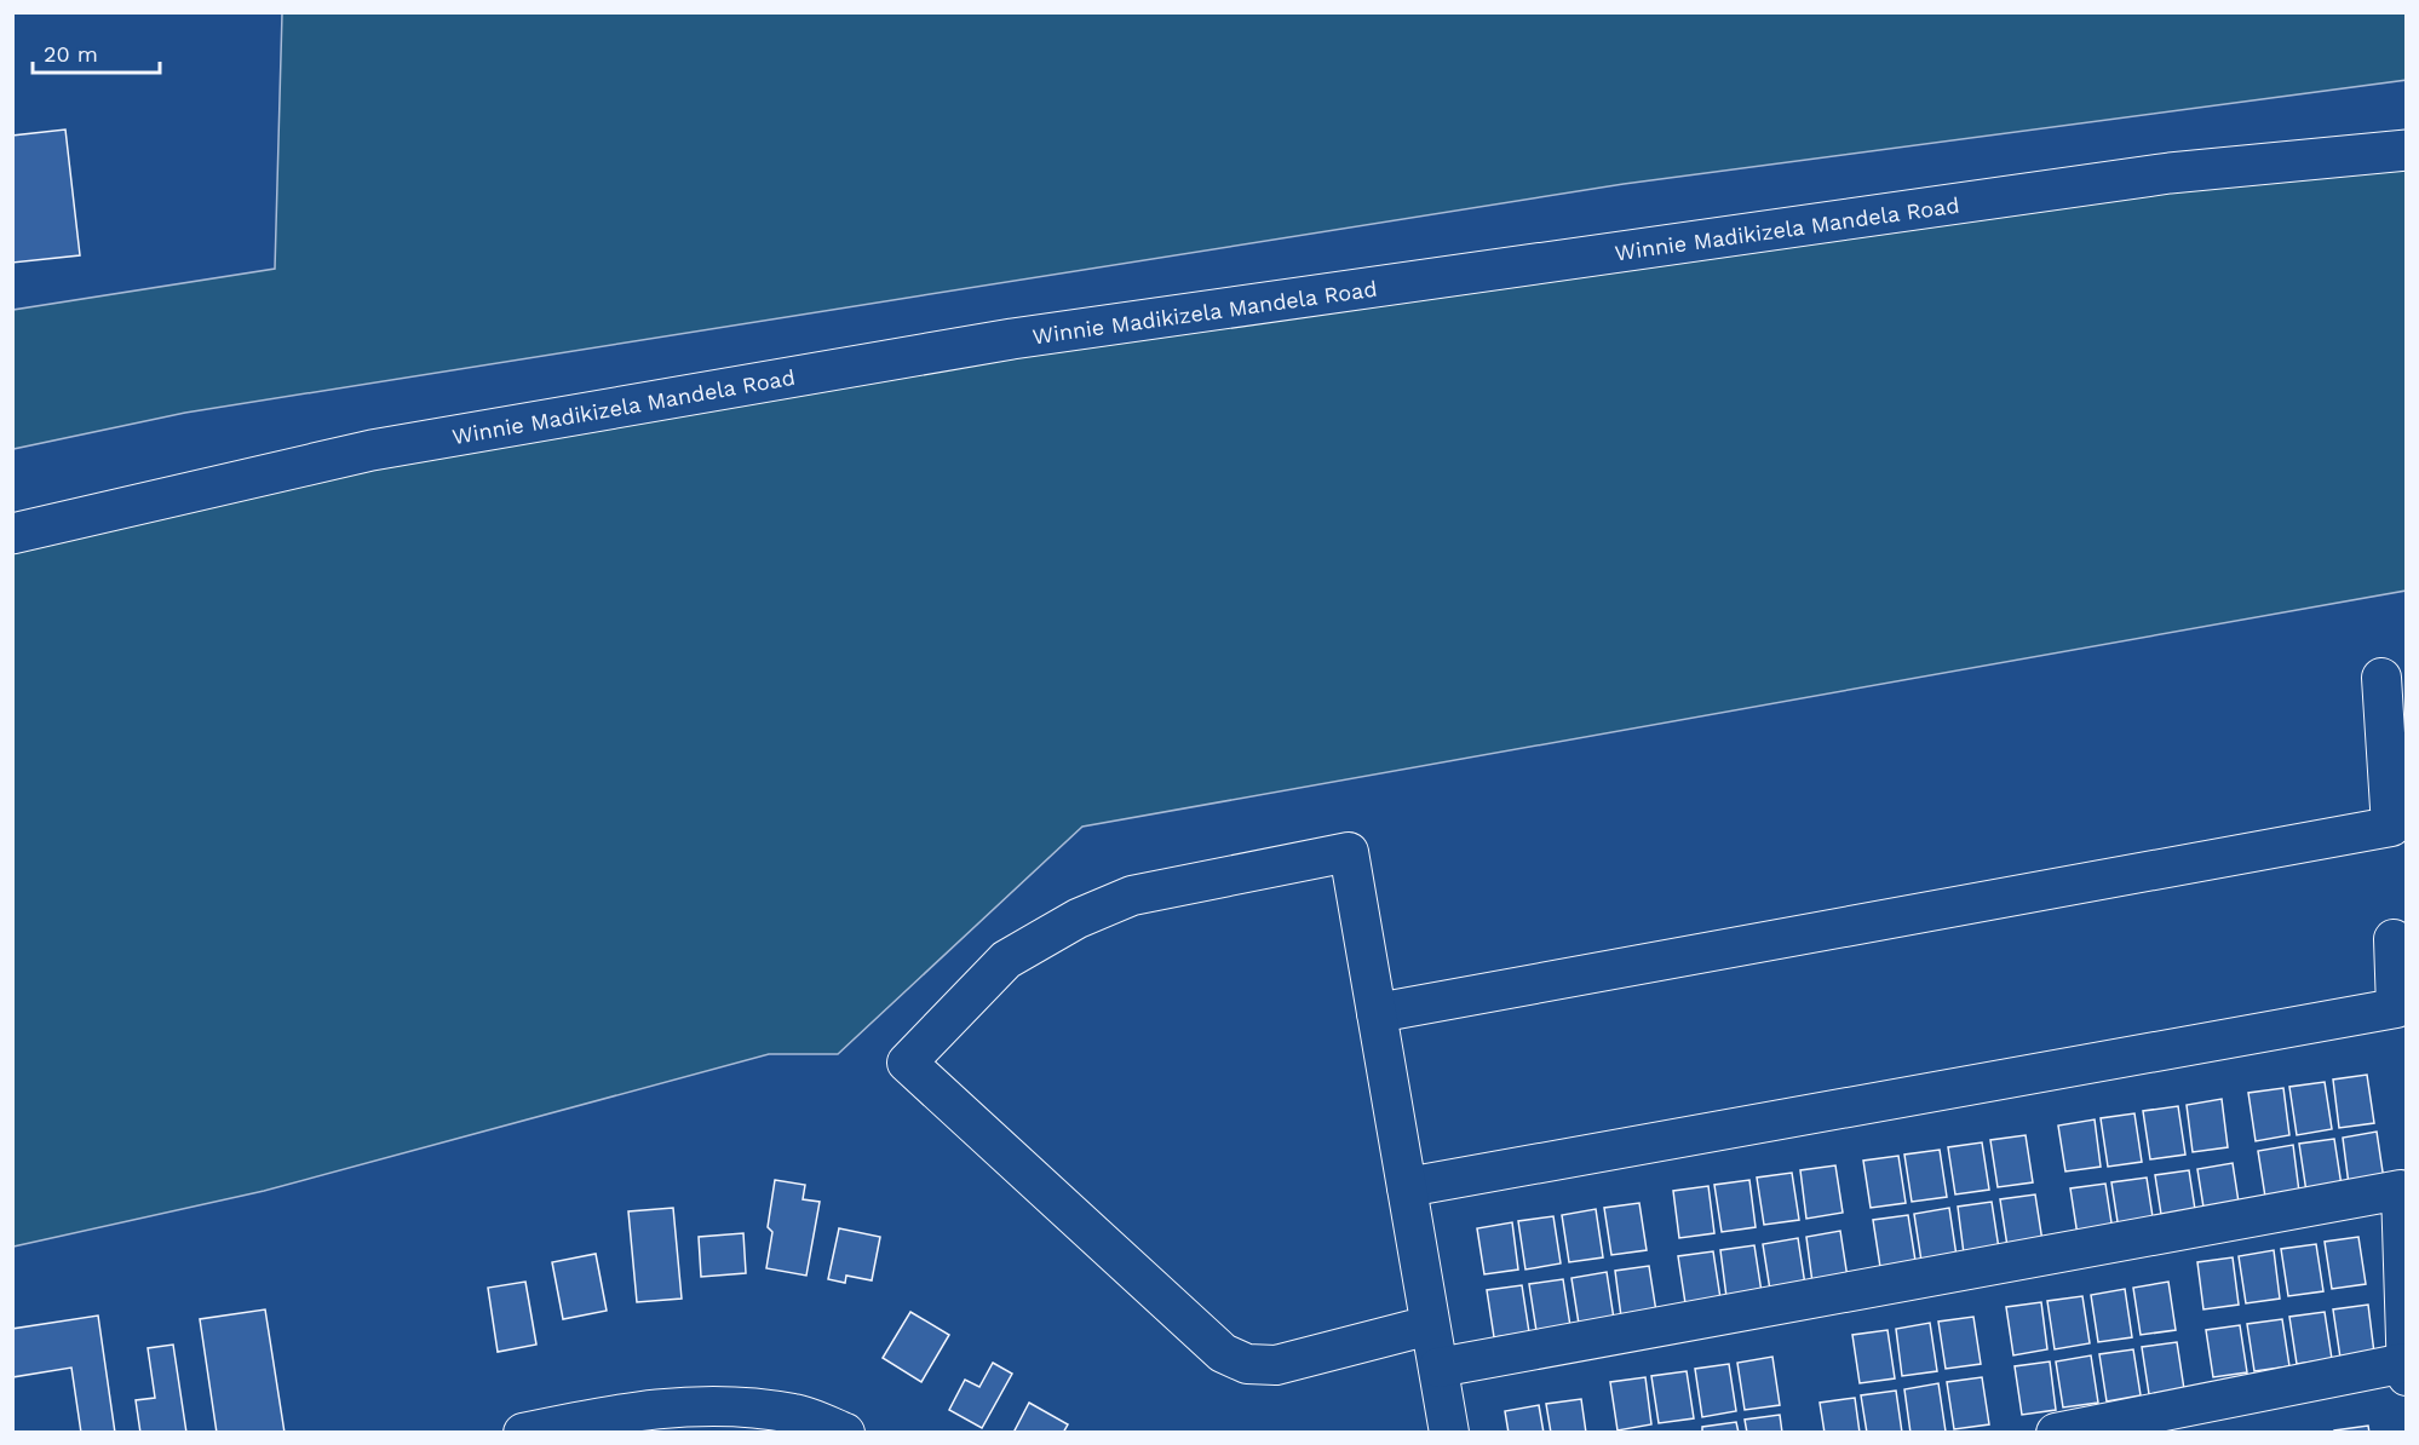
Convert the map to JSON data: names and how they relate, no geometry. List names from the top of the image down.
{
  "streets": {
    "main road": ["Winnie Madikizela Mandela Road"]
  },
  "scale_bar": "20 m"
}
